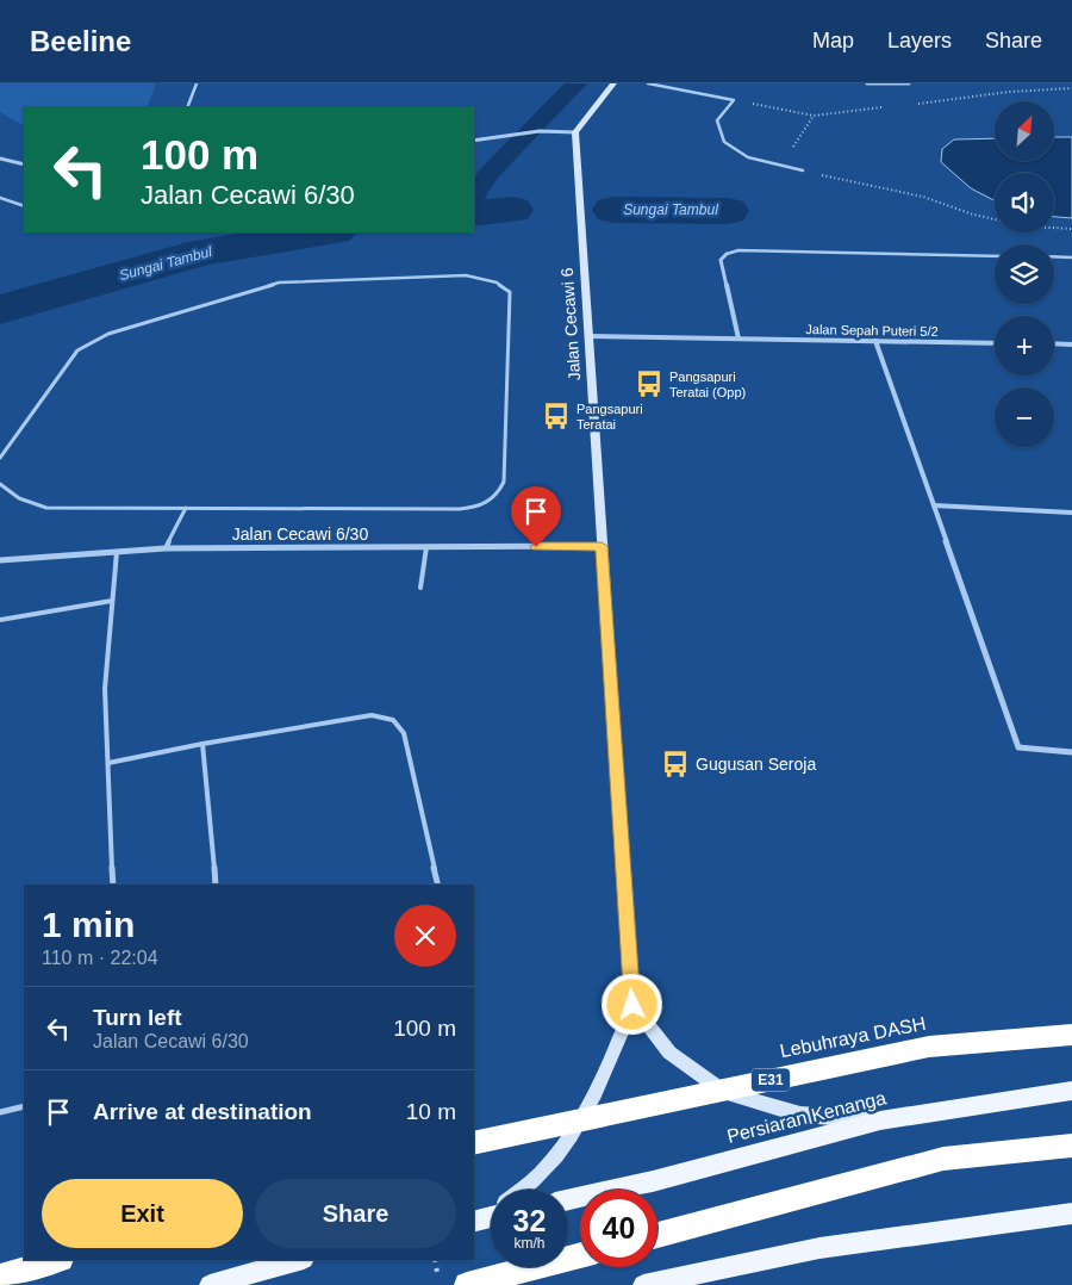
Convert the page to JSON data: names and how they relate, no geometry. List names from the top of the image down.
{
  "streets": {
    "highway": ["Lebuhraya DASH", "E31"],
    "main road": ["Persiaran Kenanga"],
    "street": ["Jalan Cecawi 6", "Jalan Sepah Puteri 5/2", "Jalan Cecawi 6/30"]
  },
  "crossings": [
    ["Jalan Cecawi 6", "Jalan Sepah Puteri 5/2"],
    ["Jalan Cecawi 6", "Jalan Cecawi 6/30"]
  ],
  "water": ["Sungai Tambul"],
  "places": {
    "bus stop": ["Pangsapuri Teratai (Opp)", "Pangsapuri Teratai", "Gugusan Seroja"]
  },
  "north": "top right",
  "page": {
    "header": "Beeline",
    "nav": ["Map", "Layers", "Share"],
    "map_buttons": ["+", "−"],
    "turn": ["100 m", "Jalan Cecawi 6/30"],
    "heading": ["1 min", "110 m · 22:04"],
    "list": [
      {
        "name": "Turn left",
        "note": "Jalan Cecawi 6/30",
        "value": "100 m"
      },
      {
        "name": "Arrive at destination",
        "value": "10 m"
      }
    ],
    "buttons": ["Exit", "Share"],
    "speed": "32 km/h",
    "limit": "40"
  }
}
